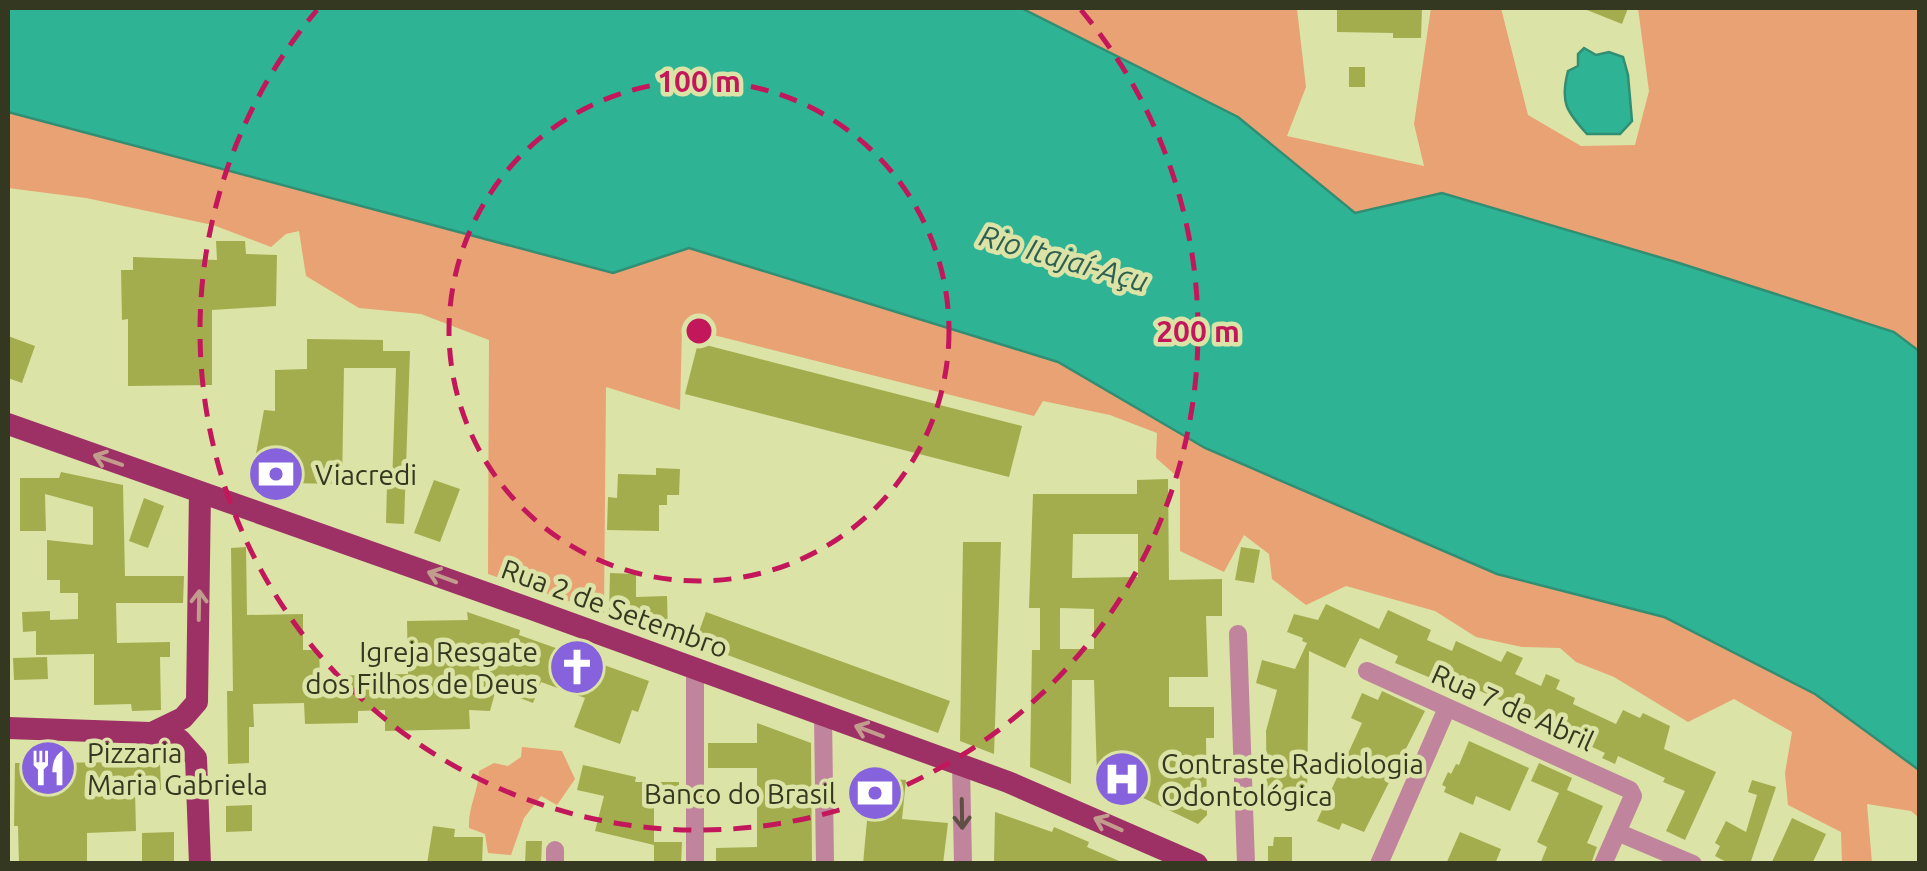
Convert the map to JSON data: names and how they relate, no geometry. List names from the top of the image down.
{
  "streets": {
    "main road": ["Rua 2 de Setembro"],
    "street": ["Rua 7 de Abril"]
  },
  "one_way": ["Rua 2 de Setembro"],
  "water": ["Rio Itajaí-Açu"],
  "places": {
    "bank": ["Viacredi", "Banco do Brasil"],
    "church": ["Igreja Resgate dos Filhos de Deus"],
    "restaurant": ["Pizzaria Maria Gabriela"],
    "hospital": ["Contraste Radiologia Odontológica"]
  },
  "rings": ["100 m", "200 m"]
}
